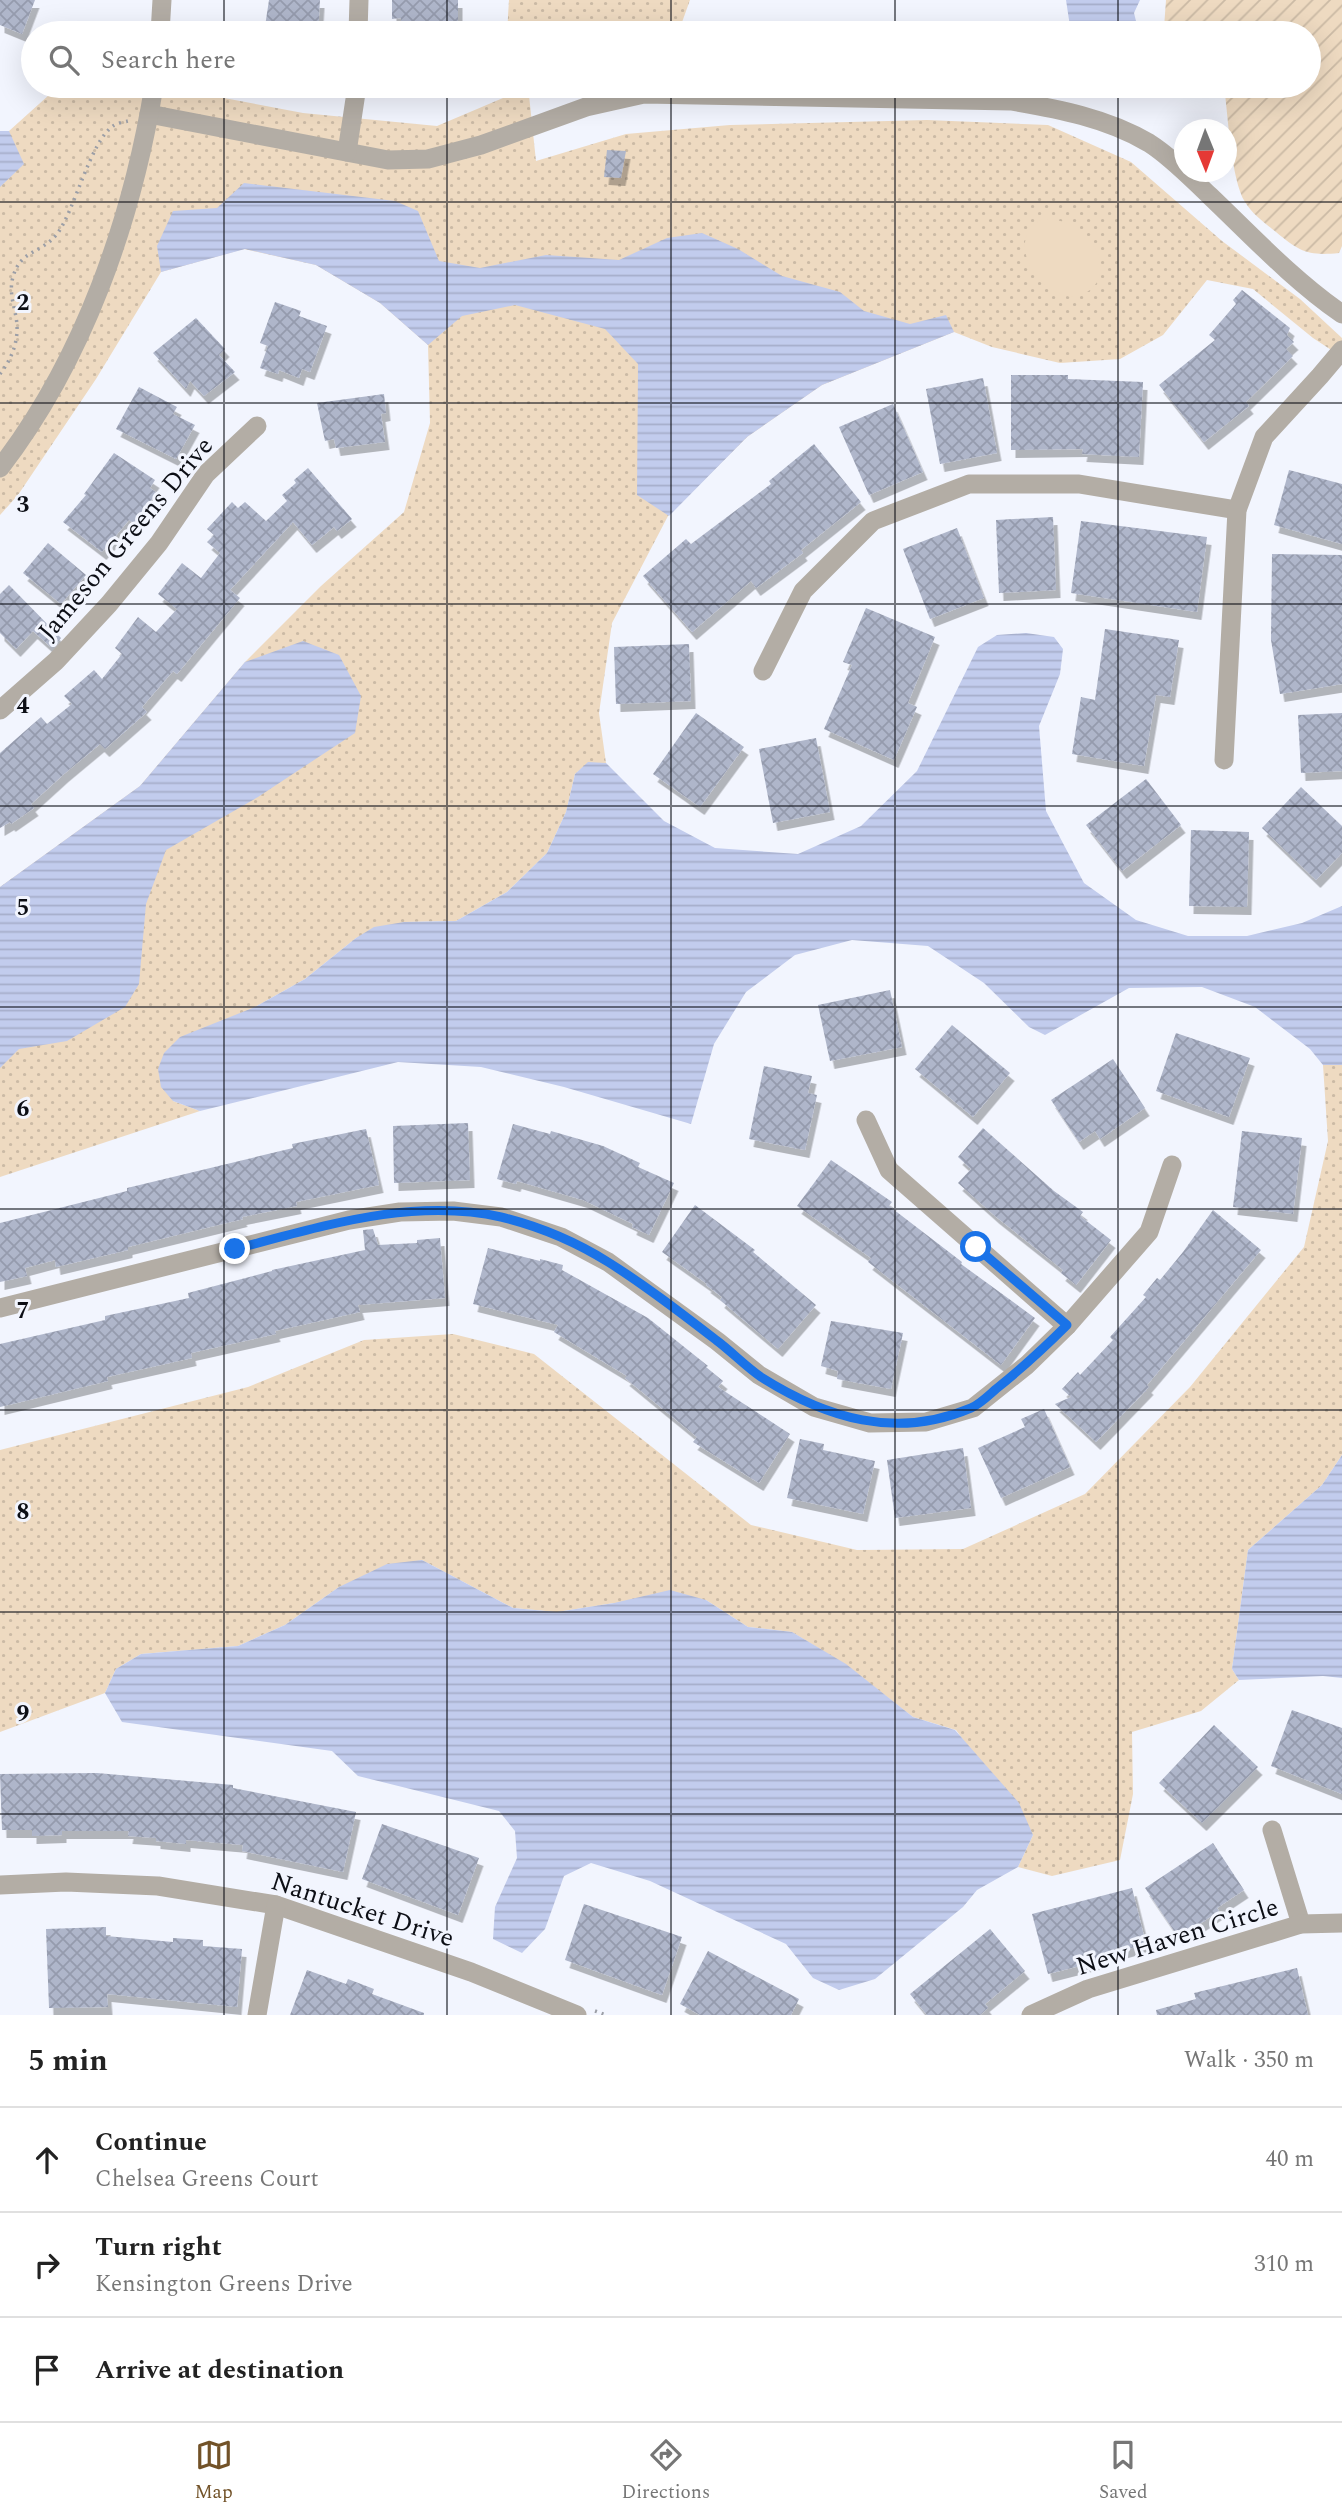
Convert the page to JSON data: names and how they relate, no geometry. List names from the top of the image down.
{
  "streets": {
    "street": ["Jameson Greens Drive", "Nantucket Drive", "New Haven Circle"]
  },
  "north": "bottom",
  "page": {
    "search": "Search here",
    "heading": ["5 min", "Walk · 350 m"],
    "list": [
      ["Continue", "Chelsea Greens Court", "40 m"],
      ["Turn right", "Kensington Greens Drive", "310 m"],
      "Arrive at destination"
    ],
    "nav": ["Map", "Directions", "Saved"]
  },
  "grid": {
    "rows": [
      "2",
      "3",
      "4",
      "5",
      "6",
      "7",
      "8",
      "9"
    ]
  }
}
